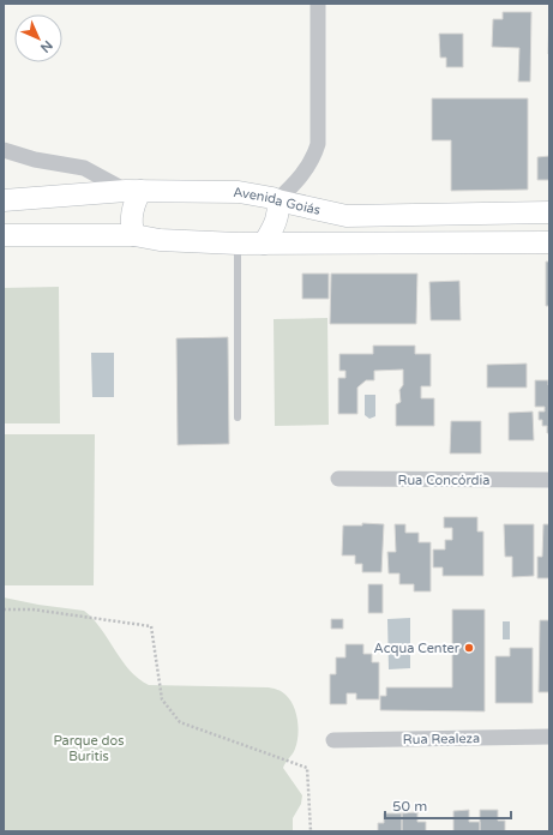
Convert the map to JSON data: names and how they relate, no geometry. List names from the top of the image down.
{
  "streets": {
    "main road": ["Avenida Goiás"],
    "street": ["Rua Concórdia", "Rua Realeza"]
  },
  "parks": ["Parque dos Buritis"],
  "places": ["Acqua Center"],
  "scale_bar": "50 m",
  "north": "bottom right"
}
